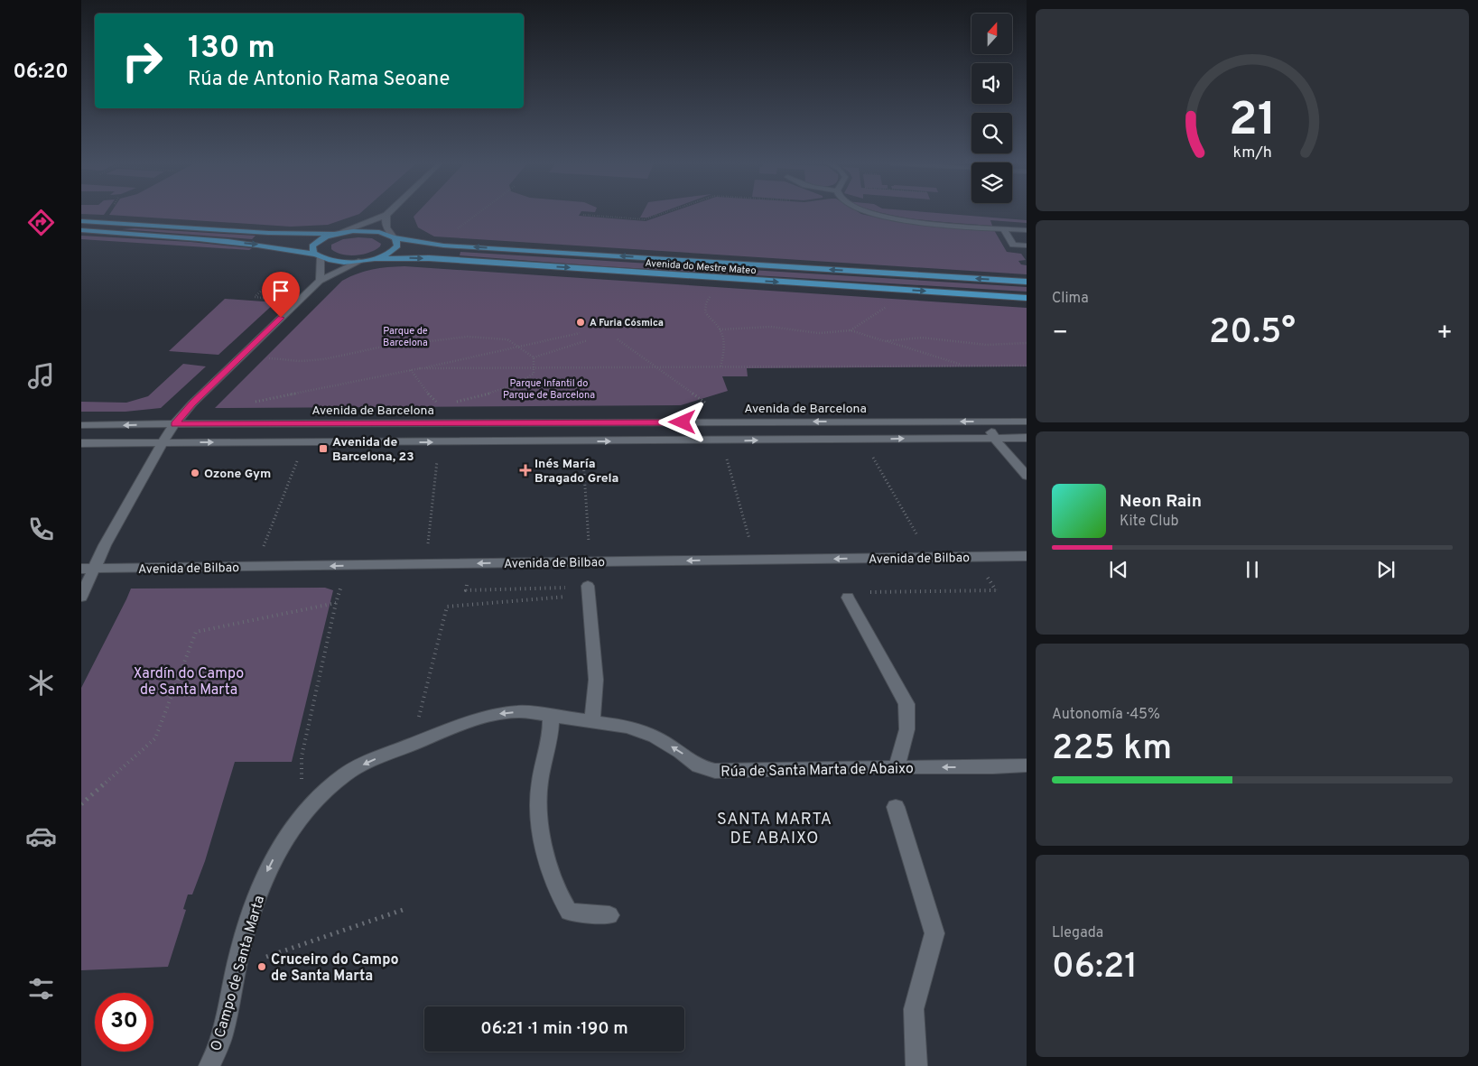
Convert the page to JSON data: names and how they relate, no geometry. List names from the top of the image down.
{
  "streets": {
    "main road": ["Avenida do Mestre Mateo"],
    "street": [
      "Avenida de Barcelona",
      "Avenida de Bilbao",
      "Rúa de Santa Marta de Abaixo",
      "O Campo de Santa Marta"
    ]
  },
  "crossings": [
    ["Rúa de Santa Marta de Abaixo", "O Campo de Santa Marta"]
  ],
  "one_way": ["Avenida de Bilbao", "Rúa de Santa Marta de Abaixo", "O Campo de Santa Marta"],
  "districts": ["SANTA MARTA DE ABAIXO"],
  "parks": ["Parque de Barcelona", "Parque Infantil do Parque de Barcelona", "Xardín do Campo de Santa Marta"],
  "places": {
    "other": ["A Furia Cósmica", "Ozone Gym", "Cruceiro do Campo de Santa Marta"],
    "transit": ["Avenida de Barcelona, 23"],
    "health": ["Inés María Bragado Grela"]
  },
  "north": "top",
  "page": {
    "tabs": "06:20",
    "turn": ["130 m", "Rúa de Antonio Rama Seoane"],
    "tile": [
      "Clima",
      ["Autonomía · 45%", "225 km"],
      ["Llegada", "06:21"]
    ],
    "heat": ["−", "20.5°", "+"],
    "song": ["Neon Rain", "Kite Club"],
    "limit": "30",
    "trip": "06:21 · 1 min · 190 m",
    "gauge": ["21", "km/h"]
  }
}
